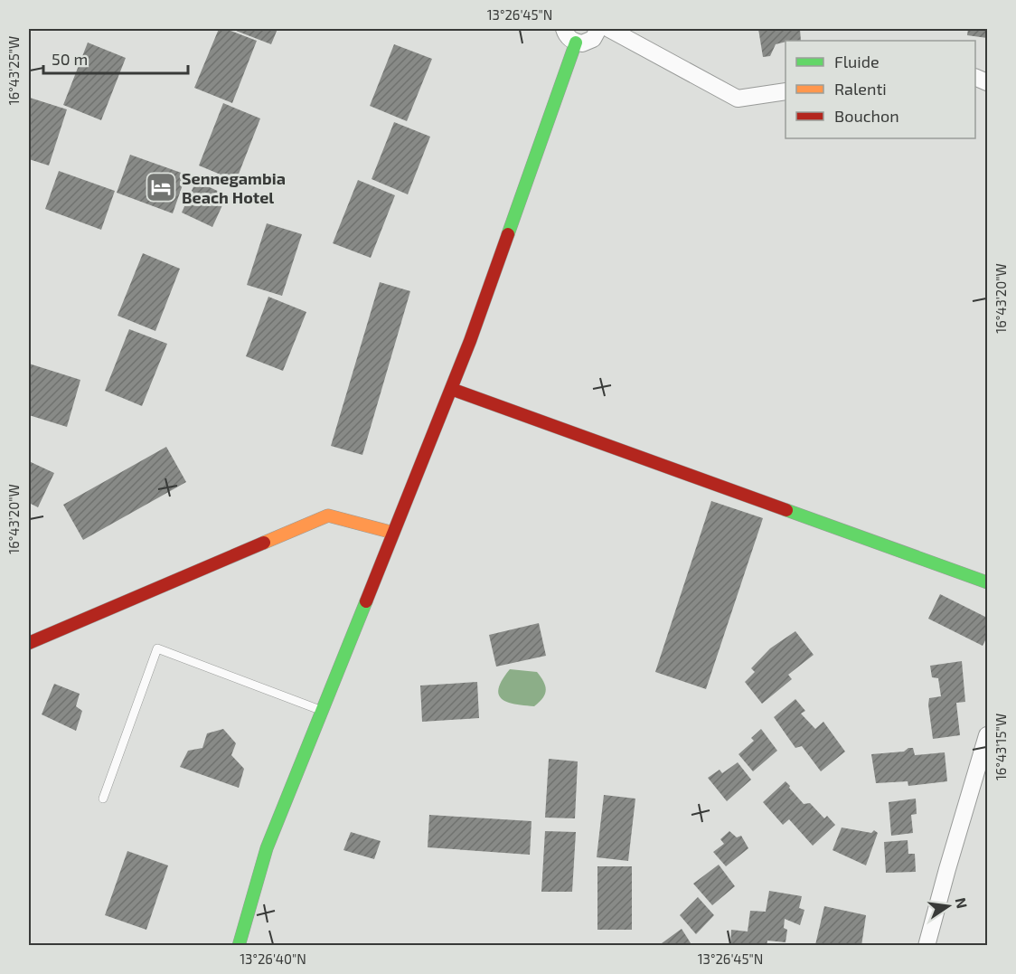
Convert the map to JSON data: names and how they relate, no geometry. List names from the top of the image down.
{
  "places": {
    "hotel": ["Sennegambia Beach Hotel"]
  },
  "legend": ["Fluide", "Ralenti", "Bouchon"],
  "scale_bar": "50 m",
  "north": "right",
  "coordinates": [
    "13°26'45\"N",
    "16°43'25\"W",
    "16°43'20\"W",
    "16°43'15\"W",
    "13°26'40\"N"
  ]
}
